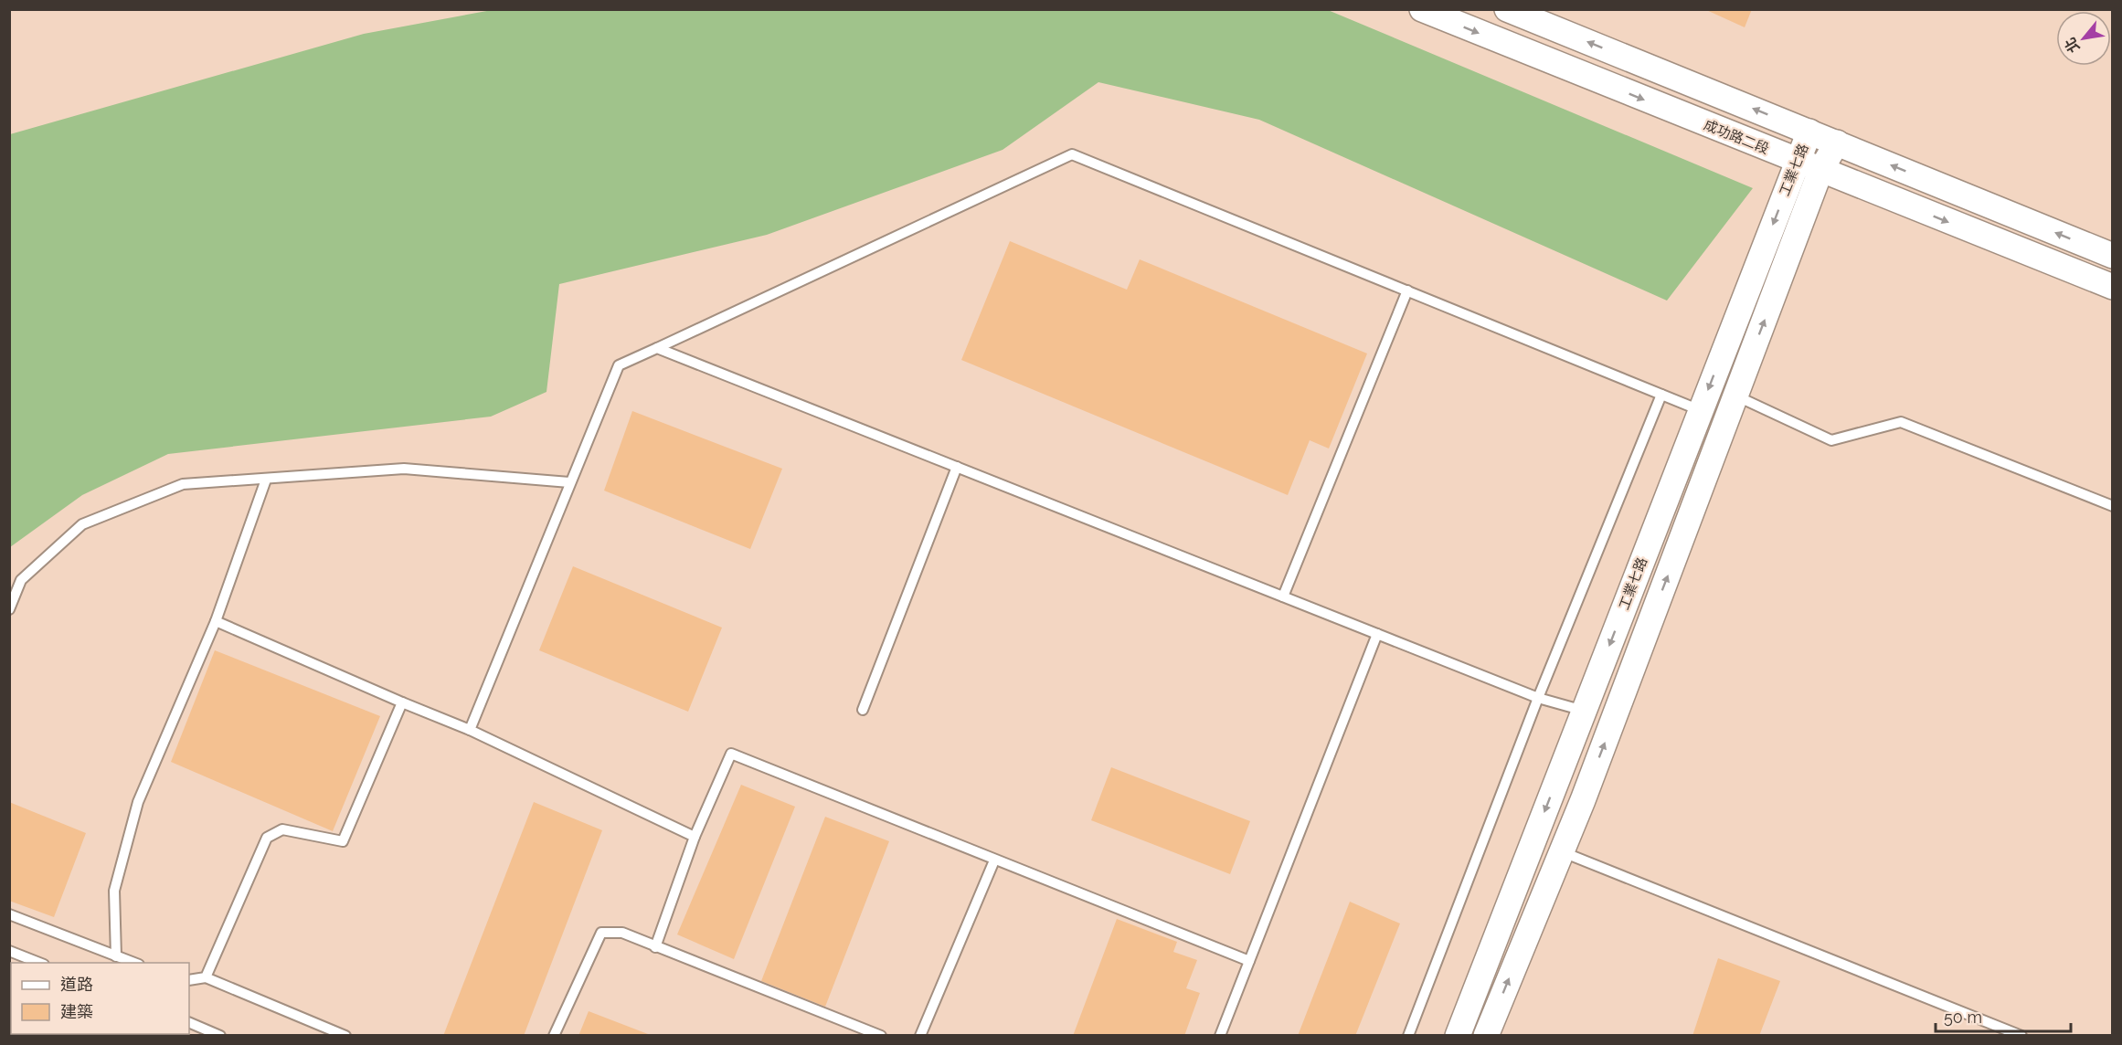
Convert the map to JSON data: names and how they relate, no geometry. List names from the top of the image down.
{
  "streets": {
    "street": ["成功路二段", "工業七路"]
  },
  "crossings": [
    ["成功路二段", "工業七路"]
  ],
  "legend": ["道路", "建築"],
  "scale_bar": "50 m",
  "north": "bottom left"
}
